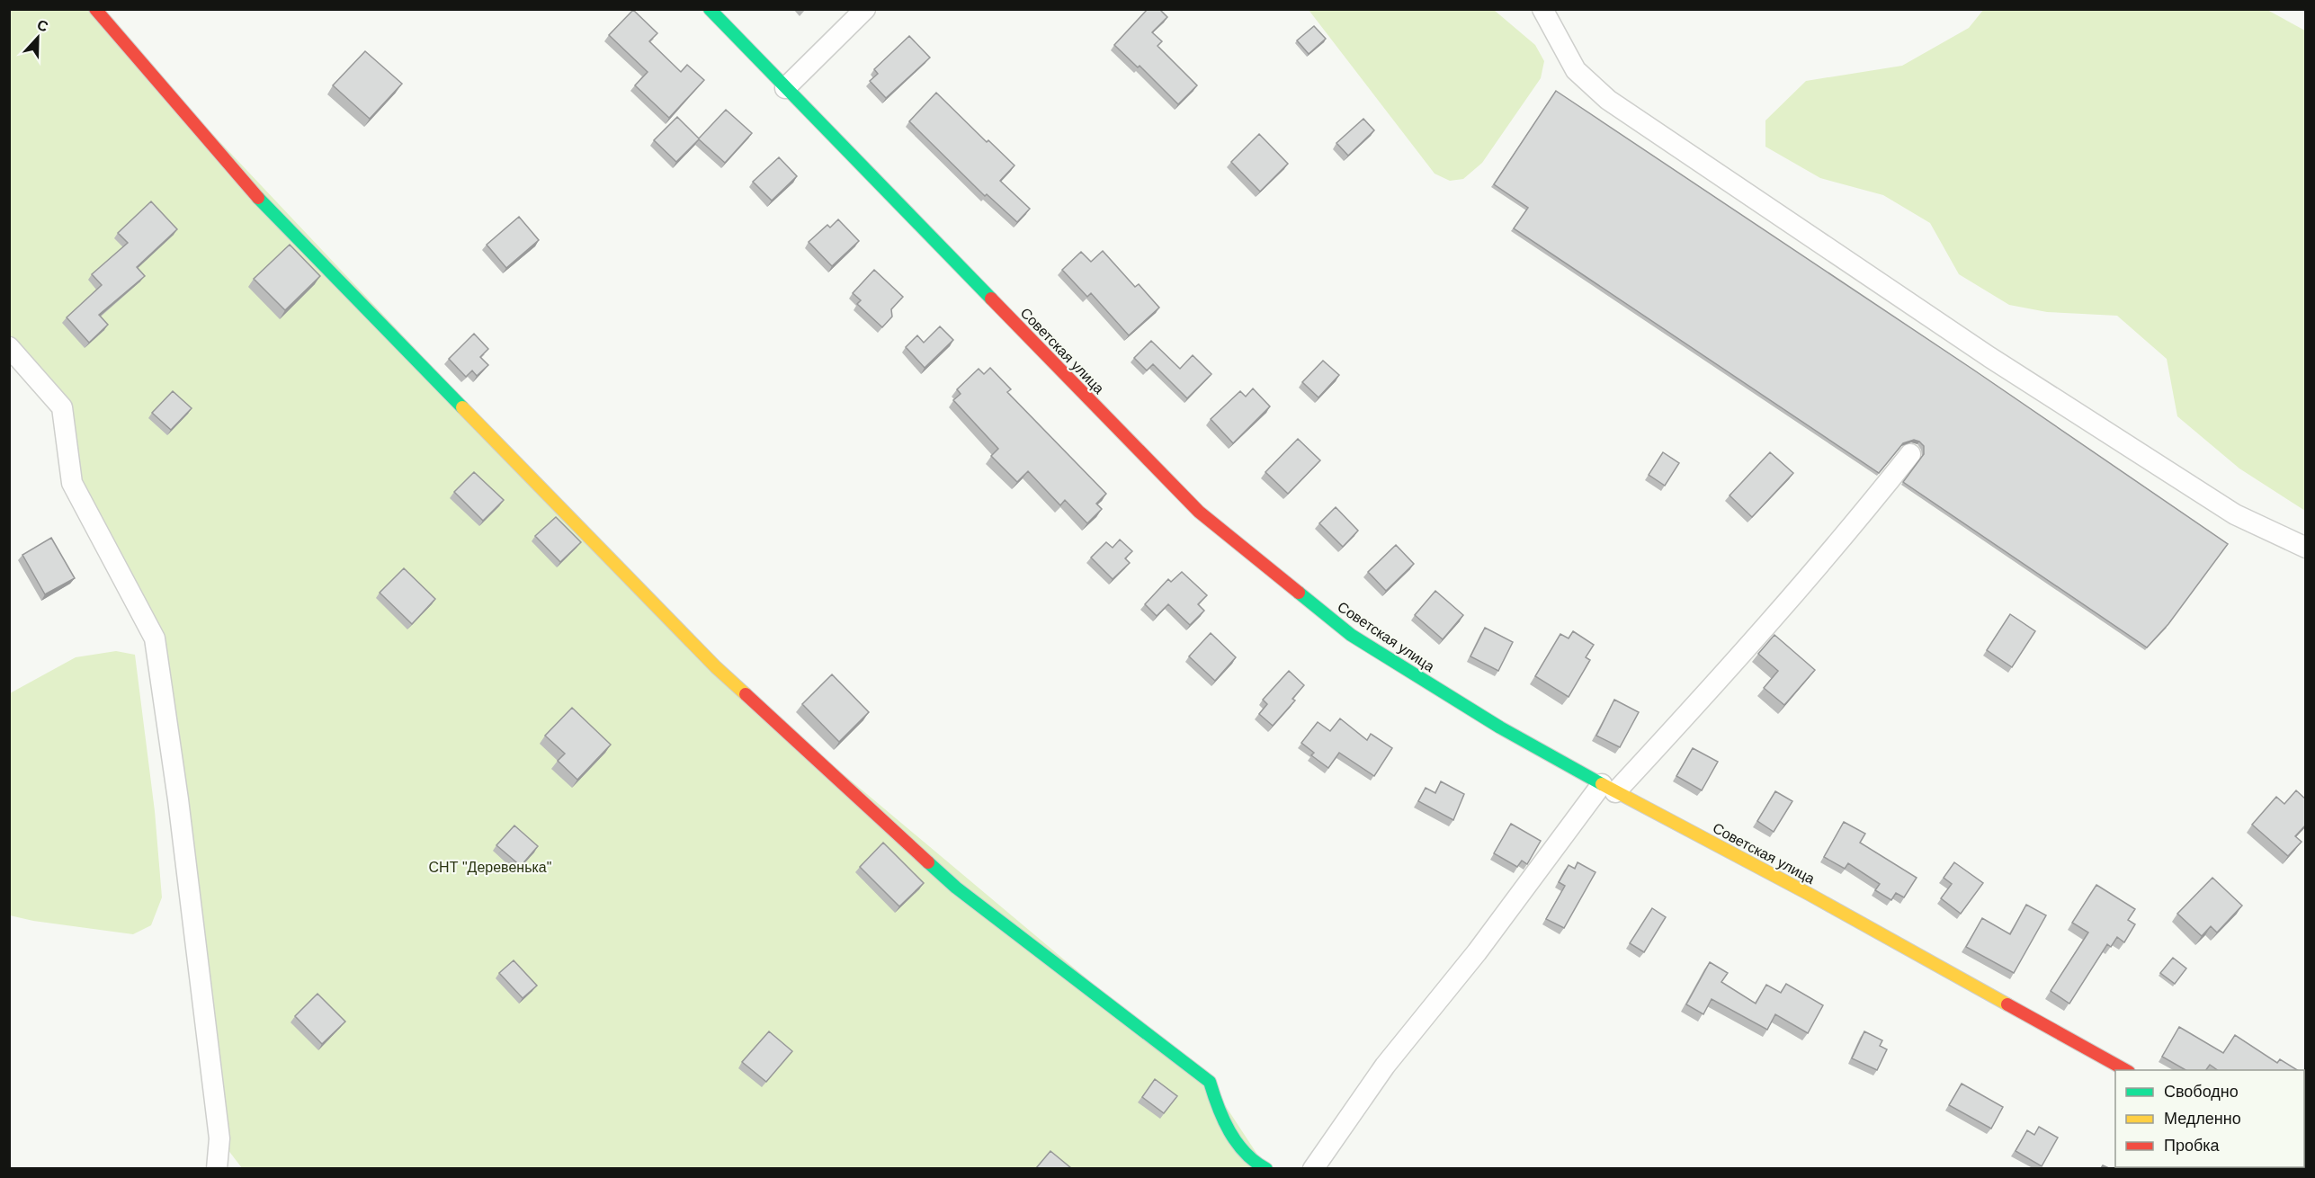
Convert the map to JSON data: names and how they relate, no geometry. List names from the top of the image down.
{
  "streets": {
    "street": ["Советская улица"]
  },
  "parks": ["СНТ \"Деревенька\""],
  "legend": ["Свободно", "Медленно", "Пробка"],
  "north": "top"
}
